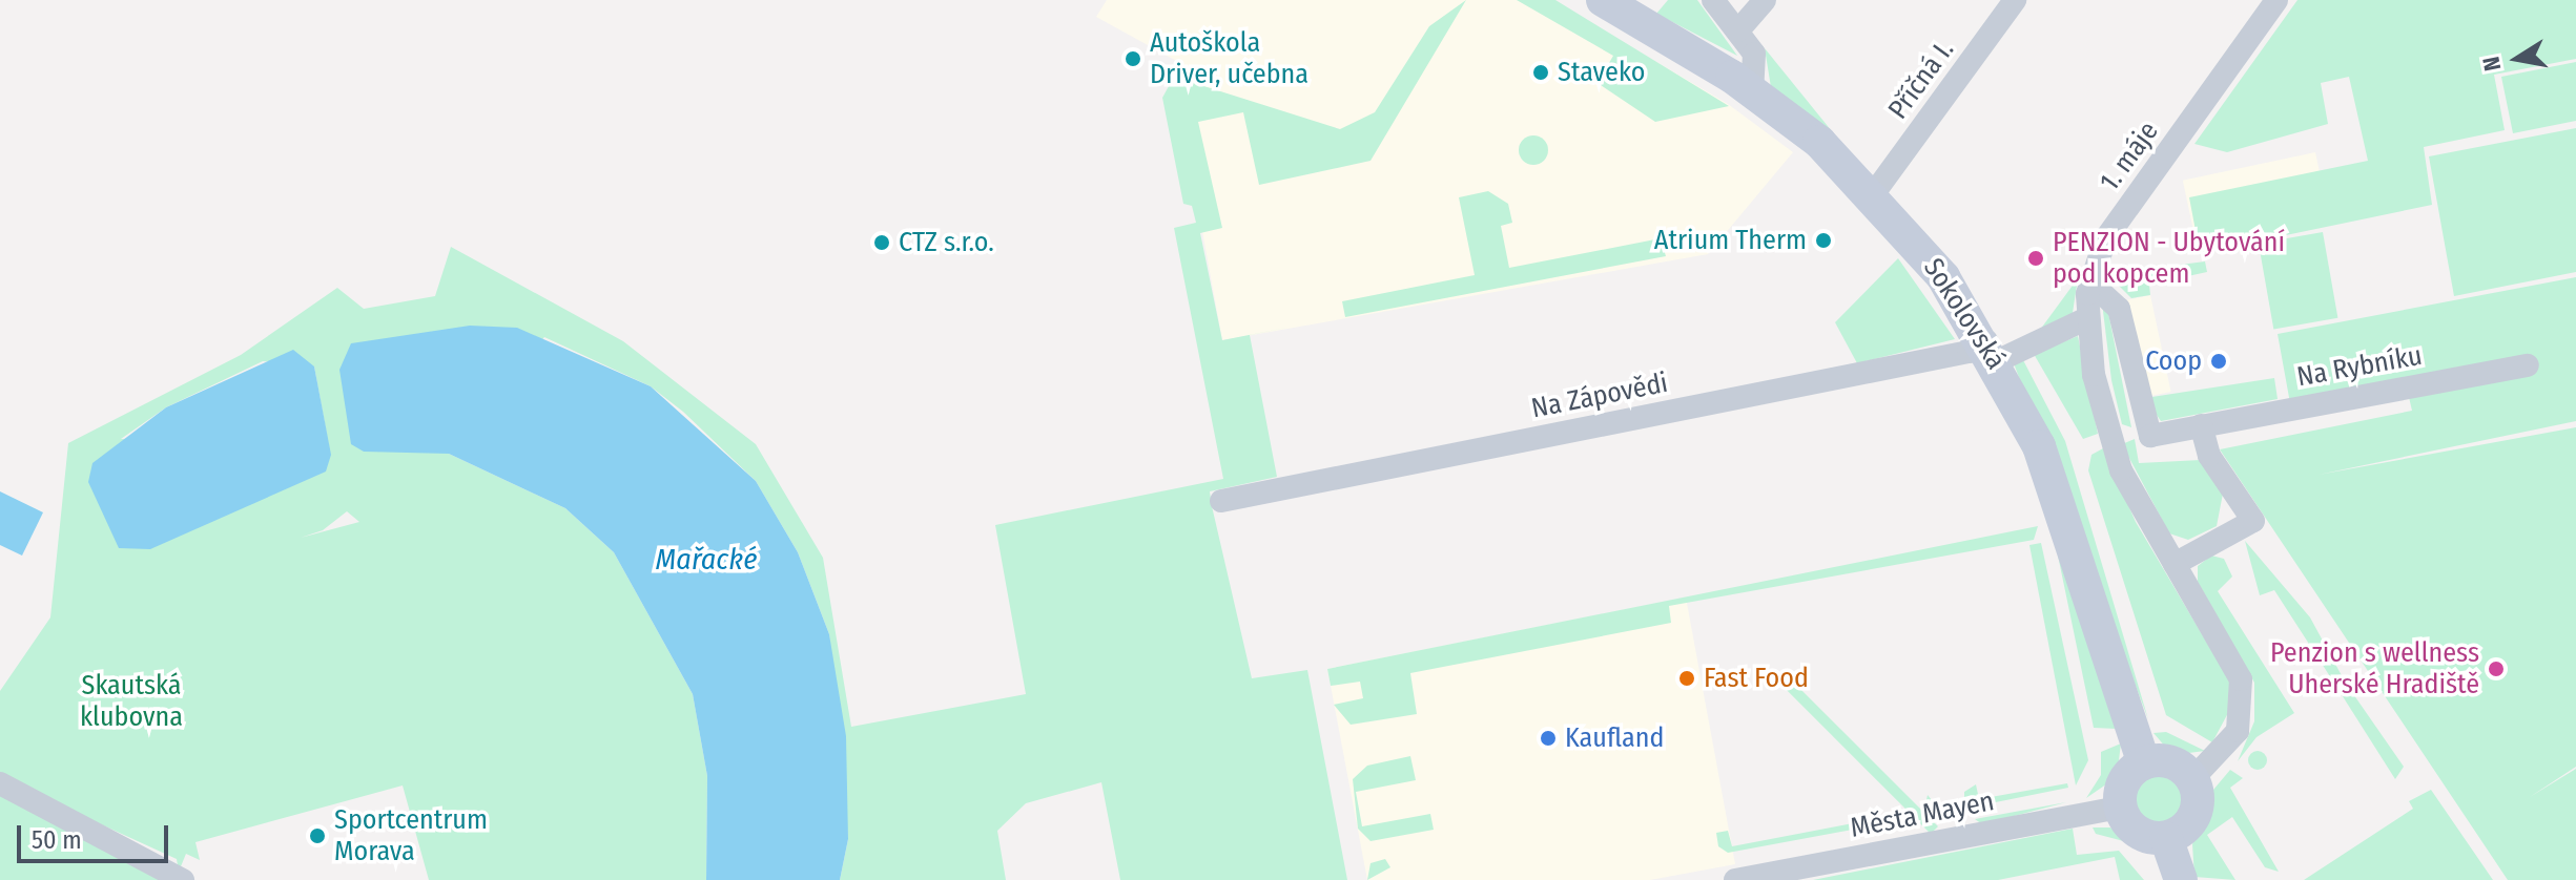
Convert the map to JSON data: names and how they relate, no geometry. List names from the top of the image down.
{
  "streets": {
    "main road": ["Sokolovská"],
    "street": [
      "Příčná I.",
      "1. máje",
      "Na Rybníku",
      "Na Zápovědi",
      "Města Mayen"
    ]
  },
  "crossings": [
    ["Příčná I.", "Sokolovská"],
    ["1. máje", "Na Rybníku"],
    ["Sokolovská", "Na Zápovědi"],
    ["Sokolovská", "Města Mayen"]
  ],
  "water": ["Mařacké"],
  "parks": ["Skautská klubovna"],
  "places": [
    "Autoškola Driver, učebna",
    "Staveko",
    "Atrium Therm",
    "CTZ s.r.o.",
    "PENZION - Ubytování pod kopcem",
    "Coop",
    "Penzion s wellness Uherské Hradiště",
    "Fast Food",
    "Kaufland",
    "Sportcentrum Morava"
  ],
  "scale_bar": "50 m",
  "north": "left"
}
